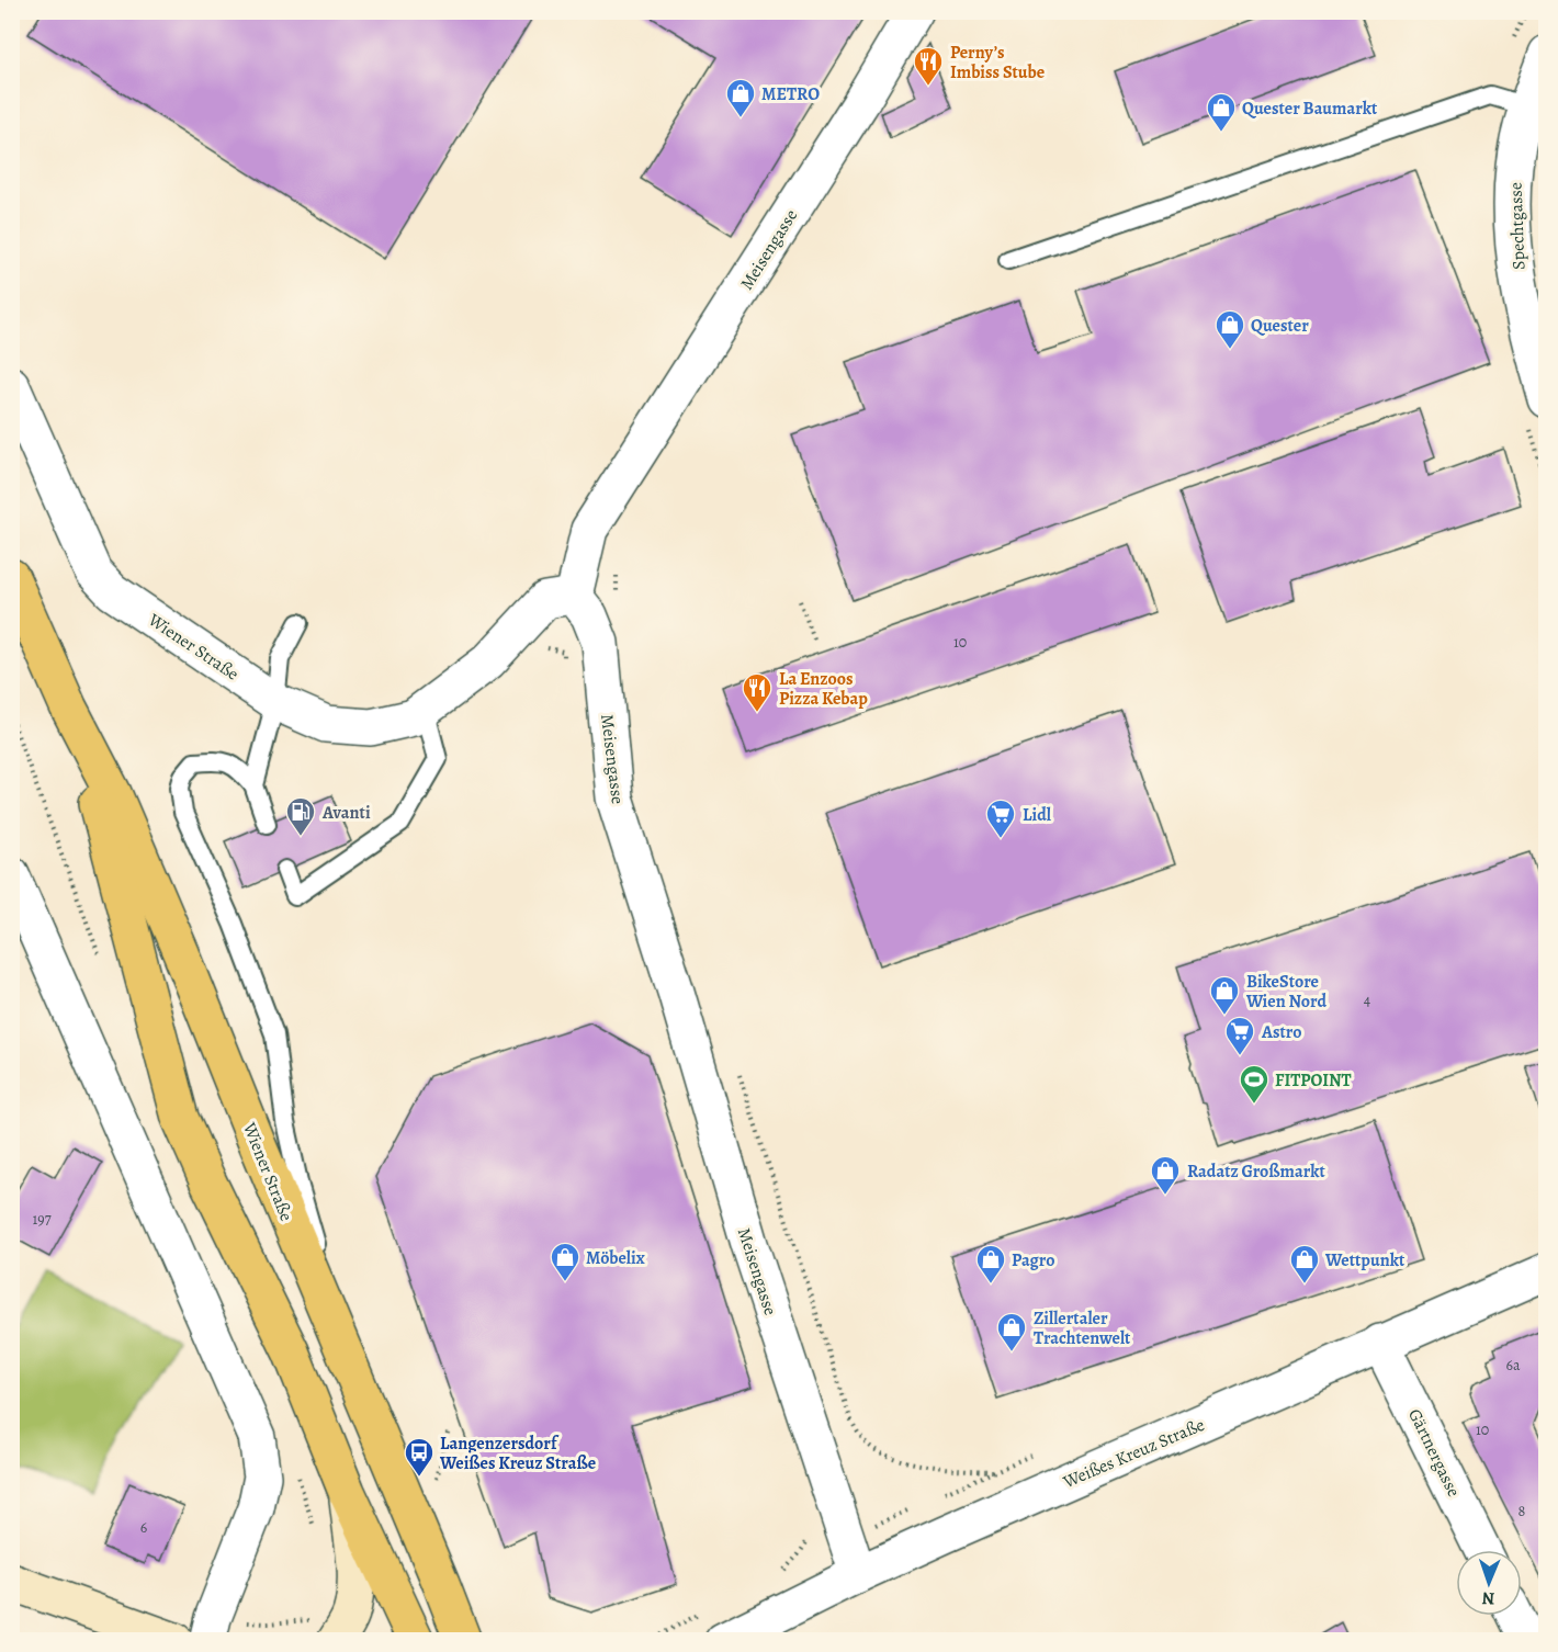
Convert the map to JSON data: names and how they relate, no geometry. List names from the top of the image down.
{
  "streets": {
    "main road": ["Wiener Straße"],
    "street": [
      "Spechtgasse",
      "Meisengasse",
      "Weißes Kreuz Straße",
      "Gärtnergasse"
    ]
  },
  "crossings": [
    ["Meisengasse", "Wiener Straße"],
    ["Meisengasse", "Weißes Kreuz Straße"],
    ["Weißes Kreuz Straße", "Gärtnergasse"]
  ],
  "places": {
    "restaurant": ["Perny’s Imbiss Stube", "La Enzoos Pizza Kebap"],
    "shop": [
      "METRO",
      "Quester Baumarkt",
      "Quester",
      "BikeStore Wien Nord",
      "Radatz Großmarkt",
      "Möbelix",
      "Pagro",
      "Wettpunkt",
      "Zillertaler Trachtenwelt"
    ],
    "fuel station": ["Avanti"],
    "supermarket": ["Lidl", "Astro"],
    "sports": ["FITPOINT"],
    "bus stop": ["Langenzersdorf Weißes Kreuz Straße"]
  },
  "house_numbers": [
    "10",
    "4",
    "197",
    "6a",
    "10",
    "8",
    "6"
  ],
  "north": "bottom"
}
